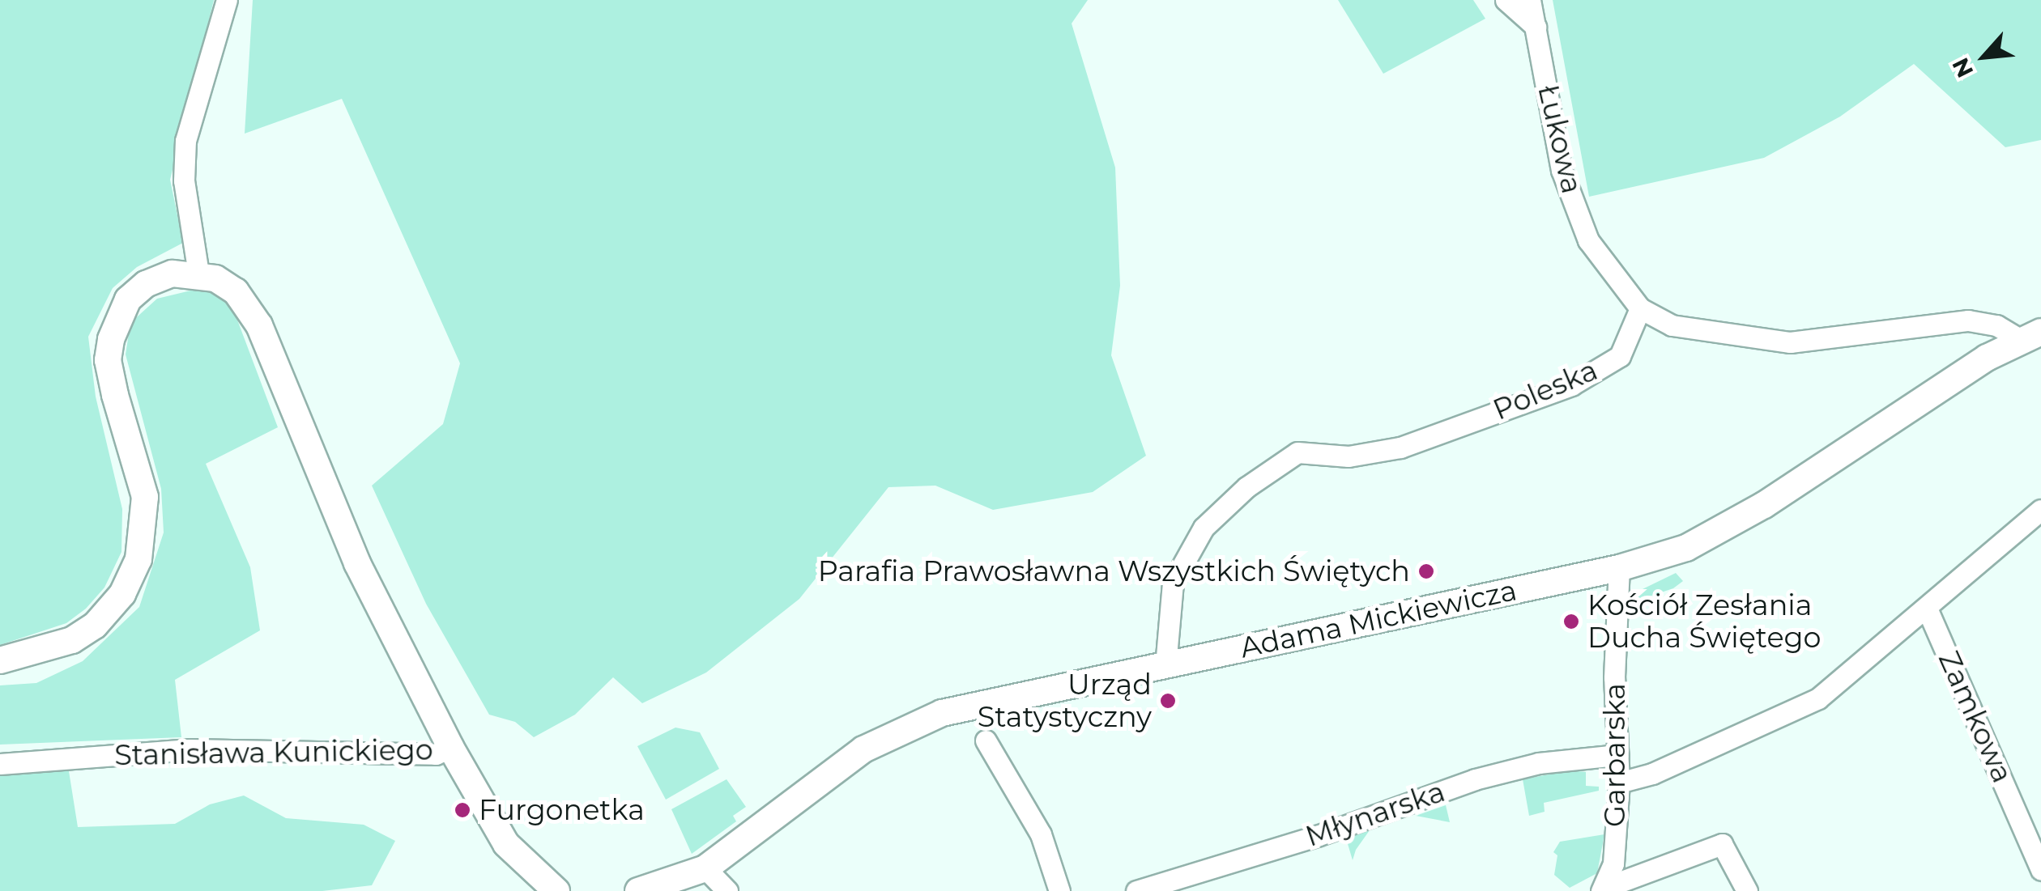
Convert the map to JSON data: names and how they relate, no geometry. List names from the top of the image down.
{
  "streets": {
    "street": [
      "Łukowa",
      "Poleska",
      "Adama Mickiewicza",
      "Zamkowa",
      "Stanisława Kunickiego",
      "Garbarska",
      "Młynarska"
    ]
  },
  "crossings": [
    ["Łukowa", "Poleska"],
    ["Poleska", "Adama Mickiewicza"],
    ["Adama Mickiewicza", "Garbarska"],
    ["Garbarska", "Młynarska"]
  ],
  "places": [
    "Parafia Prawosławna Wszystkich Świętych",
    "Kościół Zesłania Ducha Świętego",
    "Urząd Statystyczny",
    "Furgonetka"
  ],
  "north": "bottom left"
}
